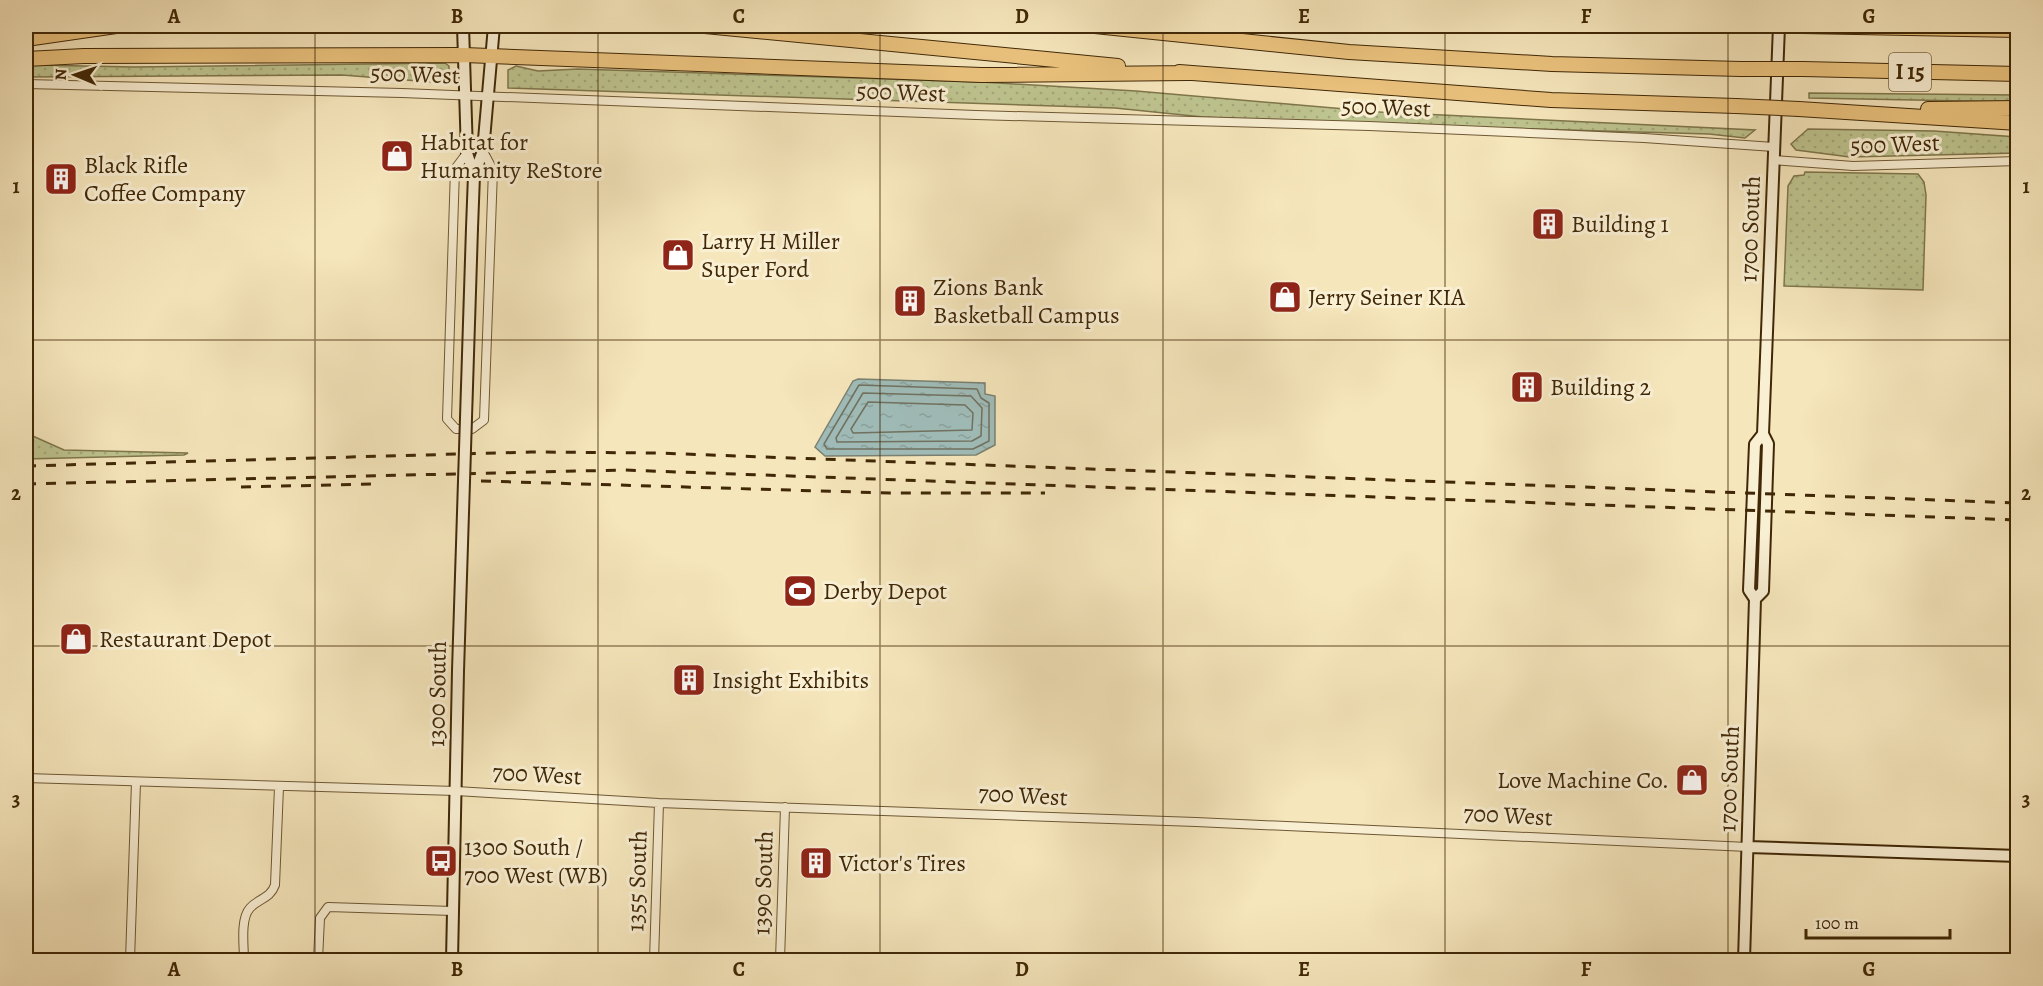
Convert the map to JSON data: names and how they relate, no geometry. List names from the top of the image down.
{
  "streets": {
    "highway": ["I 15"],
    "street": [
      "500 West",
      "1700 South",
      "1300 South",
      "700 West",
      "1355 South",
      "1390 South"
    ]
  },
  "crossings": [
    ["500 West", "1700 South"],
    ["500 West", "1300 South"],
    ["1700 South", "700 West"],
    ["1300 South", "700 West"],
    ["700 West", "1355 South"],
    ["700 West", "1390 South"]
  ],
  "places": {
    "shop": [
      "Habitat for Humanity ReStore",
      "Larry H Miller Super Ford",
      "Jerry Seiner KIA",
      "Restaurant Depot",
      "Love Machine Co."
    ],
    "building": [
      "Black Rifle Coffee Company",
      "Building 1",
      "Zions Bank Basketball Campus",
      "Building 2",
      "Insight Exhibits",
      "Victor's Tires"
    ],
    "sports": ["Derby Depot"],
    "bus stop": ["1300 South / 700 West (WB)"]
  },
  "scale_bar": "100 m",
  "north": "left",
  "grid": {
    "columns": [
      "A",
      "B",
      "C",
      "D",
      "E",
      "F",
      "G"
    ],
    "rows": ["1", "2", "3"]
  }
}
